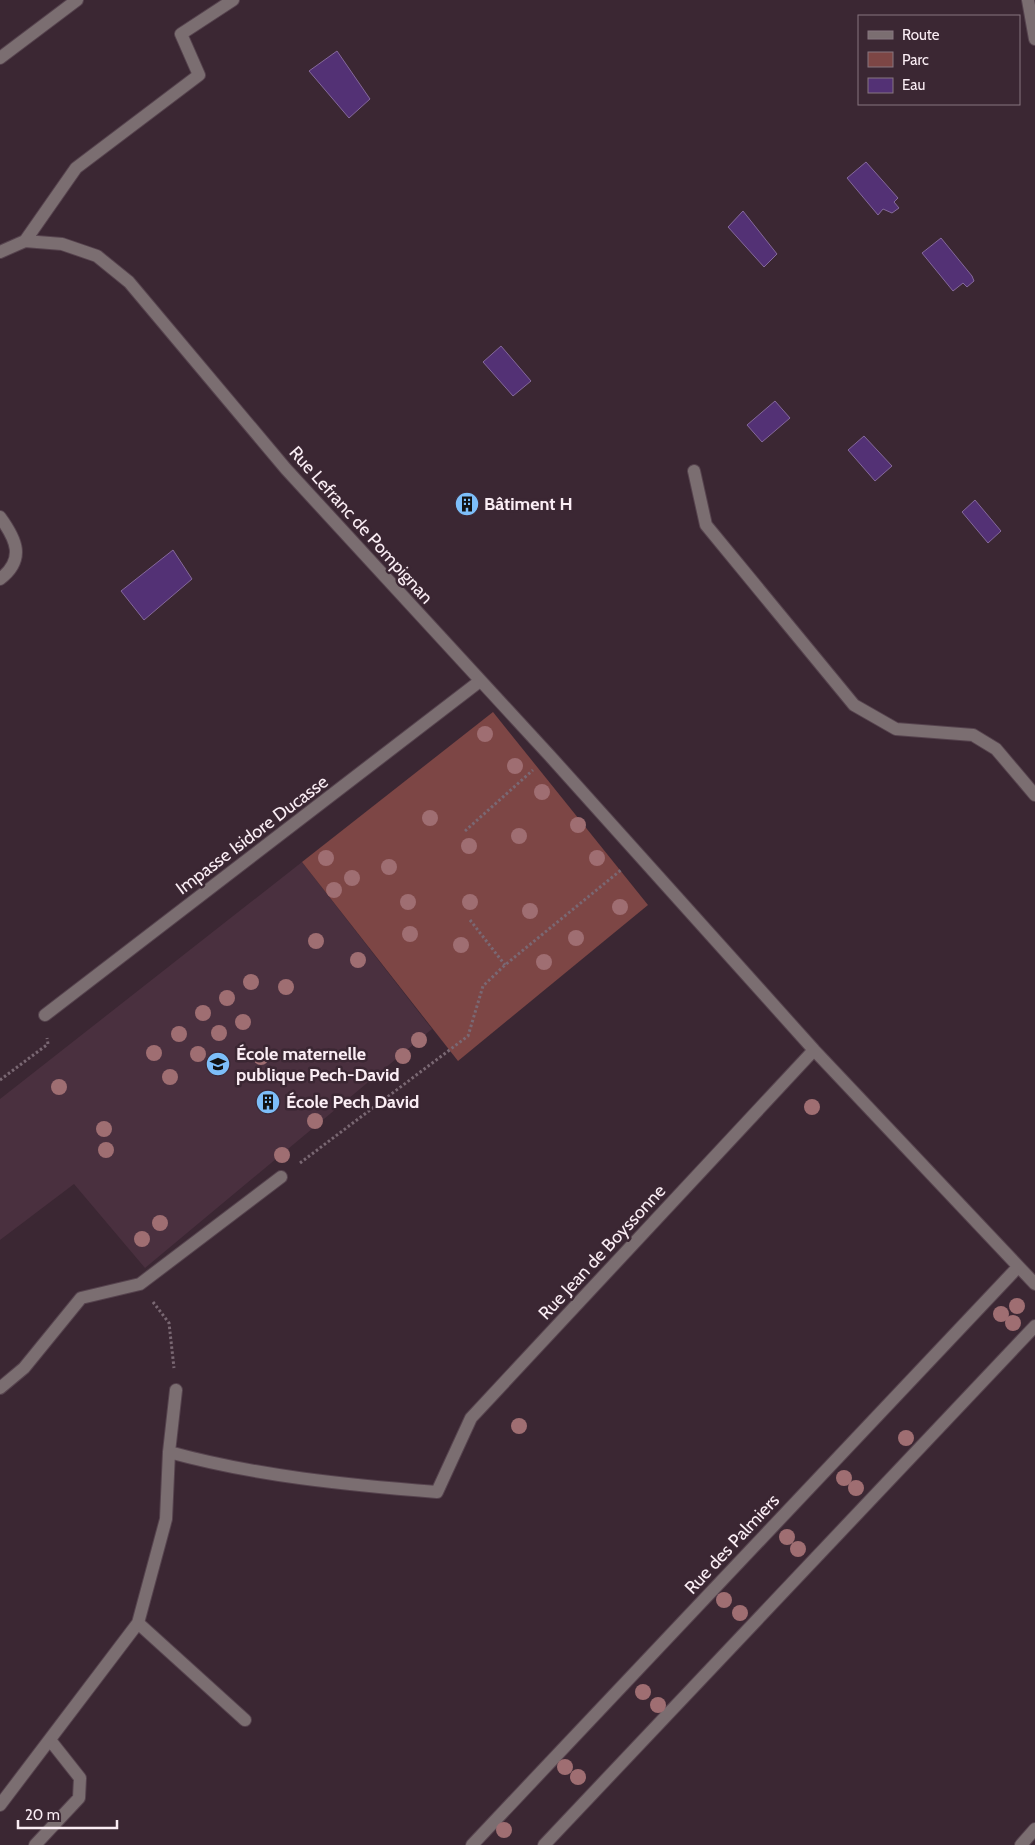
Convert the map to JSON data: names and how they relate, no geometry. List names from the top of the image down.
{
  "streets": {
    "street": [
      "Rue Lefranc de Pompignan",
      "Impasse Isidore Ducasse",
      "Rue Jean de Boyssonne",
      "Rue des Palmiers"
    ]
  },
  "crossings": [
    ["Rue Lefranc de Pompignan", "Impasse Isidore Ducasse"],
    ["Rue Lefranc de Pompignan", "Rue Jean de Boyssonne"]
  ],
  "places": {
    "building": ["Bâtiment H", "École Pech David"],
    "school or university": ["École maternelle publique Pech-David"]
  },
  "legend": ["Route", "Parc", "Eau"],
  "scale_bar": "20 m"
}
